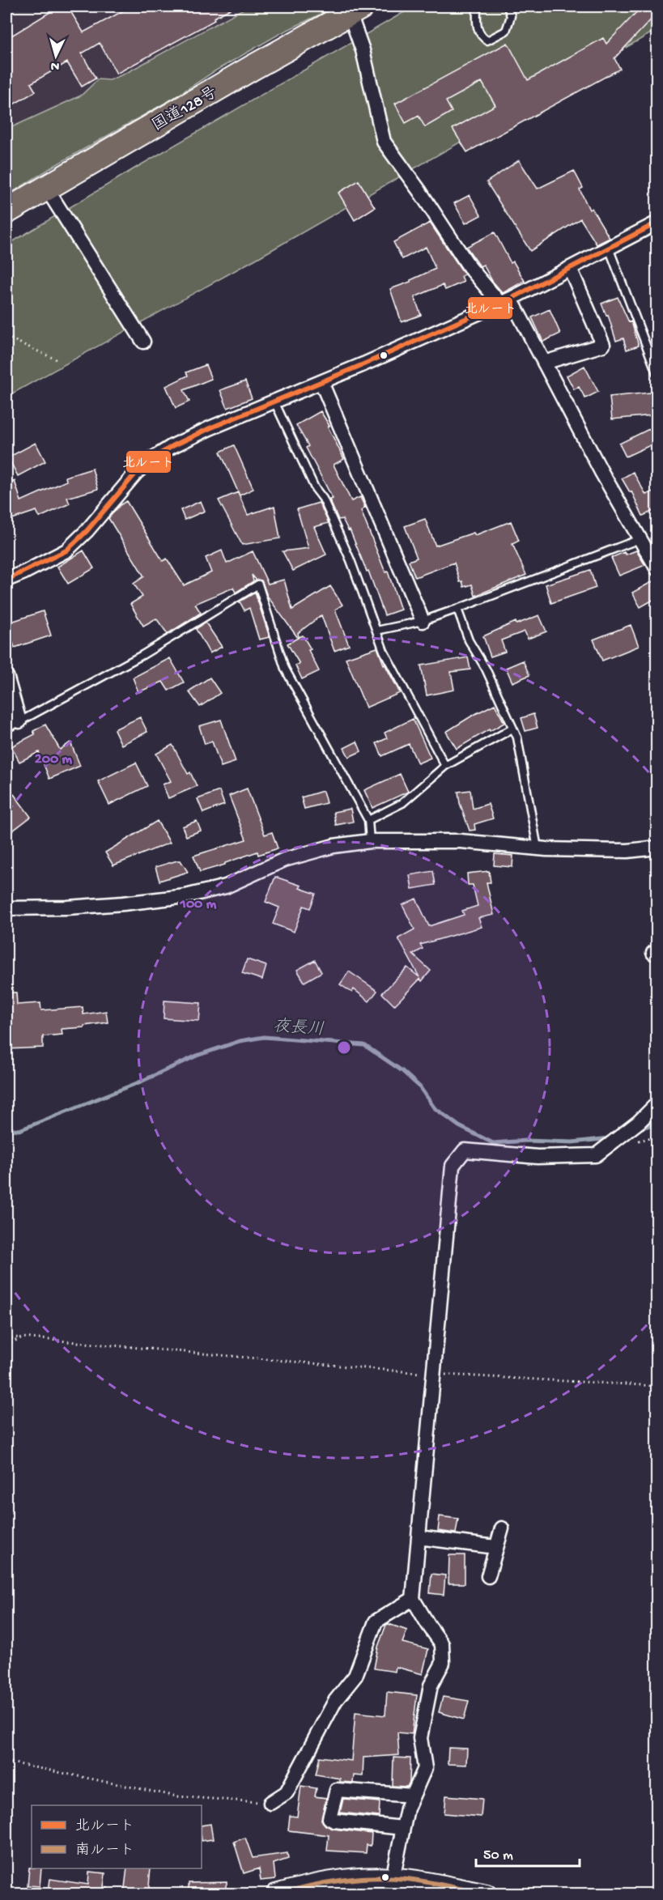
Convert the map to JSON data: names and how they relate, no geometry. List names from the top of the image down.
{
  "streets": {
    "highway": ["国道128号"]
  },
  "water": ["夜長川"],
  "lines": ["transit line 北ルート", "transit line 南ルート"],
  "legend": ["北ルート", "南ルート"],
  "scale_bar": "50 m",
  "north": "bottom",
  "rings": ["200 m", "100 m"]
}
